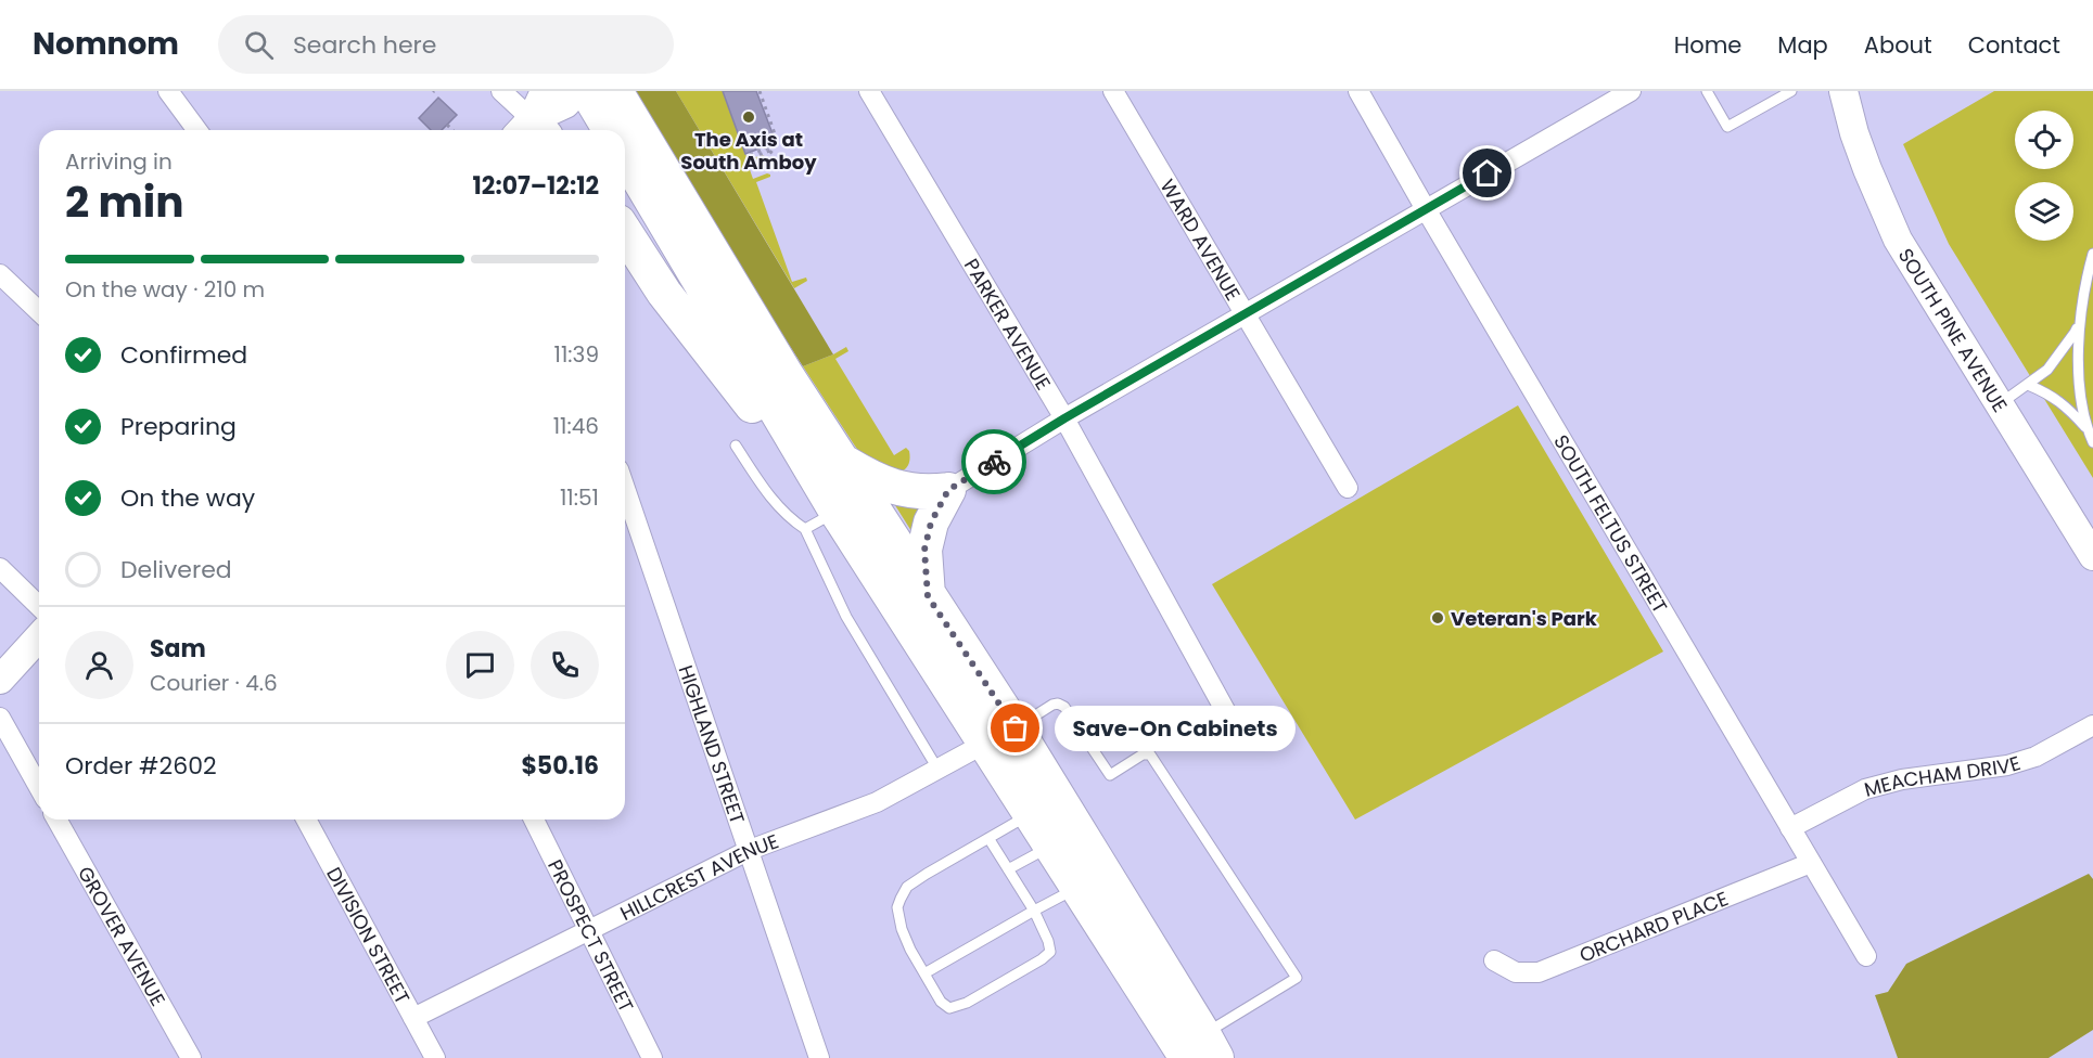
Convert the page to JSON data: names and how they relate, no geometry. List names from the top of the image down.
{
  "streets": {
    "street": [
      "WARD AVENUE",
      "PARKER AVENUE",
      "SOUTH PINE AVENUE",
      "SOUTH FELTUS STREET",
      "HIGHLAND STREET",
      "MEACHAM DRIVE",
      "HILLCREST AVENUE",
      "ORCHARD PLACE",
      "GROVER AVENUE",
      "DIVISION STREET",
      "PROSPECT STREET"
    ]
  },
  "crossings": [
    ["SOUTH FELTUS STREET", "MEACHAM DRIVE"],
    ["SOUTH FELTUS STREET", "ORCHARD PLACE"],
    ["HIGHLAND STREET", "HILLCREST AVENUE"],
    ["HILLCREST AVENUE", "DIVISION STREET"],
    ["HILLCREST AVENUE", "PROSPECT STREET"]
  ],
  "places": ["The Axis at South Amboy", "Veteran's Park", "Save-On Cabinets"],
  "page": {
    "header": "Nomnom",
    "search": "Search here",
    "nav": [
      "Home",
      "Map",
      "About",
      "Contact"
    ],
    "heading": ["2 min", "Arriving in", "12:07–12:12"],
    "panel": [
      "Sam",
      "Courier · 4.6",
      "Order #2602",
      "$50.16"
    ],
    "bar": "On the way · 210 m",
    "list": [
      ["Confirmed", "11:39"],
      ["Preparing", "11:46"],
      ["On the way", "11:51"],
      "Delivered"
    ],
    "bubble": "Save-On Cabinets"
  }
}
